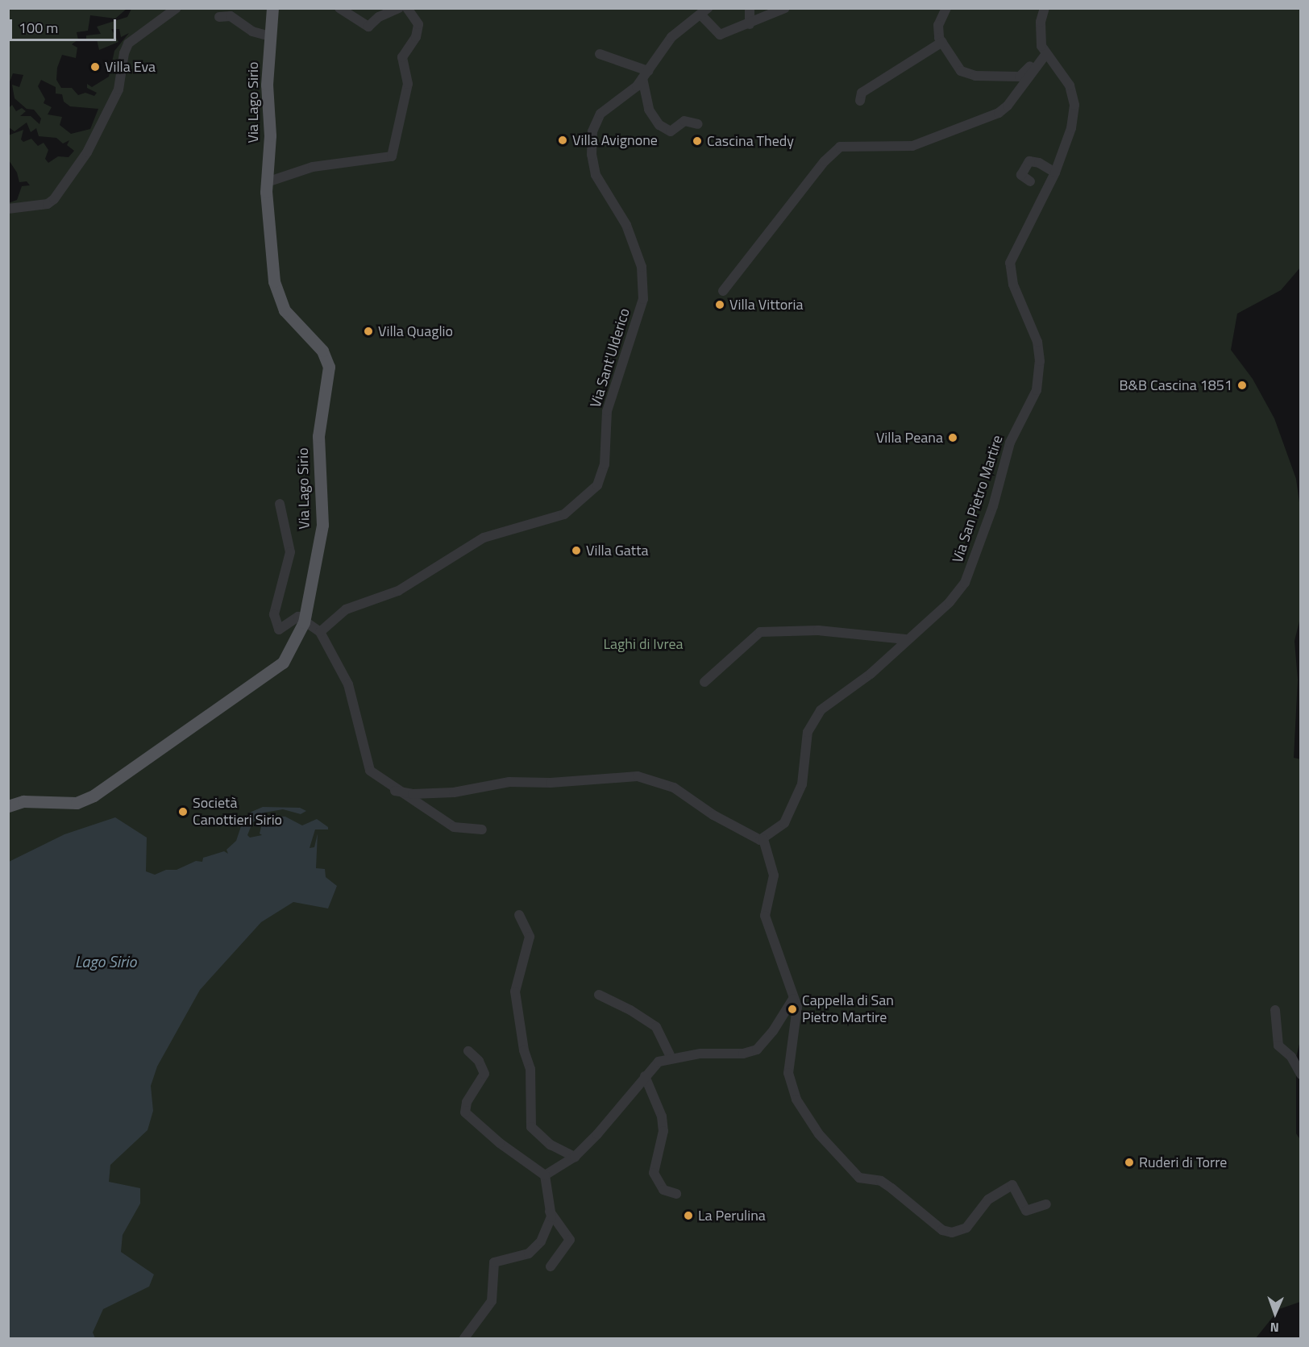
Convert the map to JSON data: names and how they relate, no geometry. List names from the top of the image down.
{
  "streets": {
    "main road": ["Via Lago Sirio"],
    "street": ["Via Sant'Ulderico", "Via San Pietro Martire"]
  },
  "water": ["Lago Sirio"],
  "parks": ["Laghi di Ivrea"],
  "places": [
    "Villa Eva",
    "Villa Avignone",
    "Cascina Thedy",
    "Villa Vittoria",
    "Villa Quaglio",
    "B&B Cascina 1851",
    "Villa Peana",
    "Villa Gatta",
    "Società Canottieri Sirio",
    "Cappella di San Pietro Martire",
    "Ruderi di Torre",
    "La Perulina"
  ],
  "scale_bar": "100 m",
  "north": "bottom"
}
